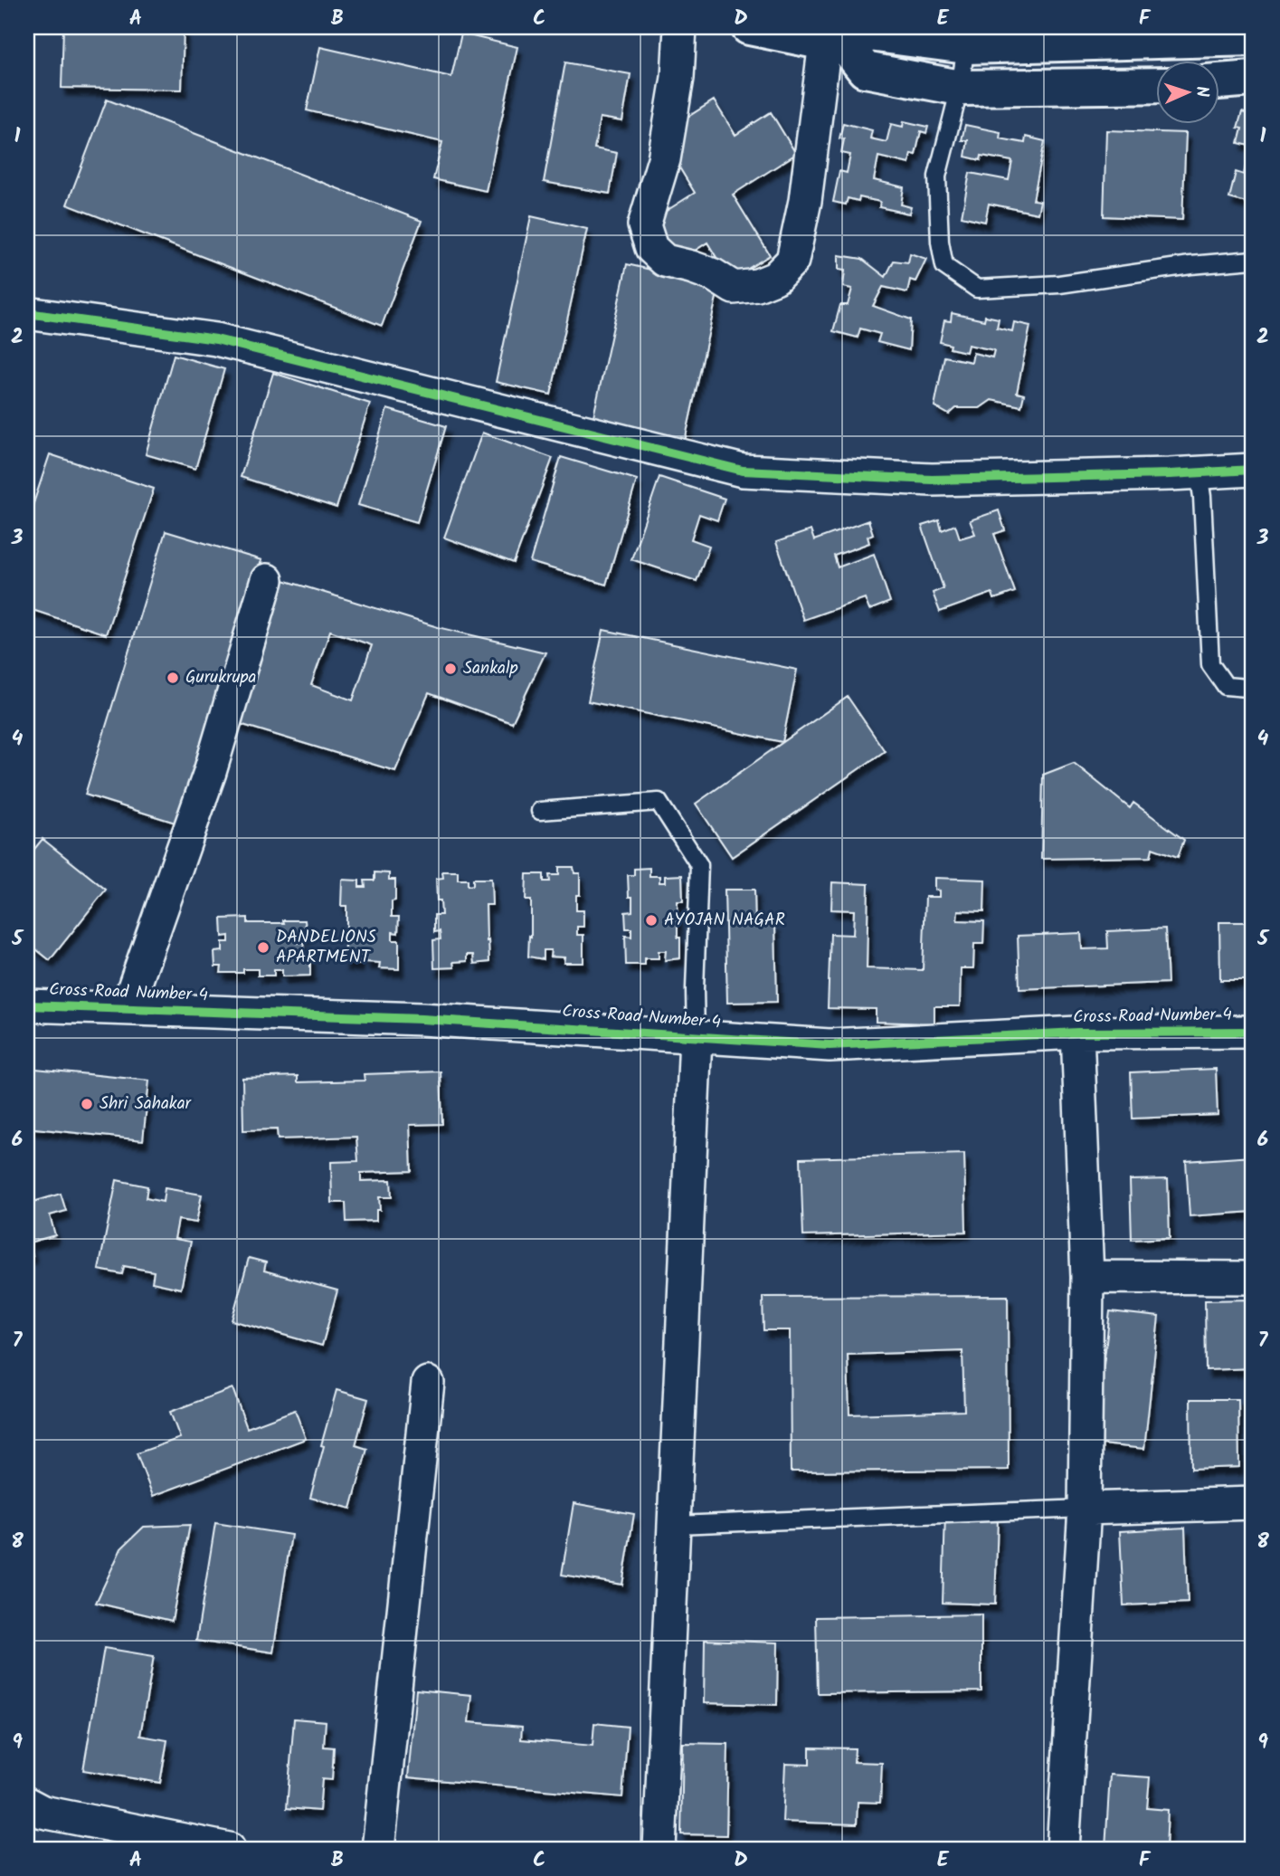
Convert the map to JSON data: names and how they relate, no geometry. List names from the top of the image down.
{
  "streets": {
    "street": ["Cross Road Number 4"]
  },
  "places": [
    "Sankalp",
    "Gurukrupa",
    "AYOJAN NAGAR",
    "DANDELIONS APARTMENT",
    "Shri Sahakar"
  ],
  "north": "right",
  "grid": {
    "columns": [
      "A",
      "B",
      "C",
      "D",
      "E",
      "F"
    ],
    "rows": [
      "1",
      "2",
      "3",
      "4",
      "5",
      "6",
      "7",
      "8",
      "9"
    ]
  }
}
